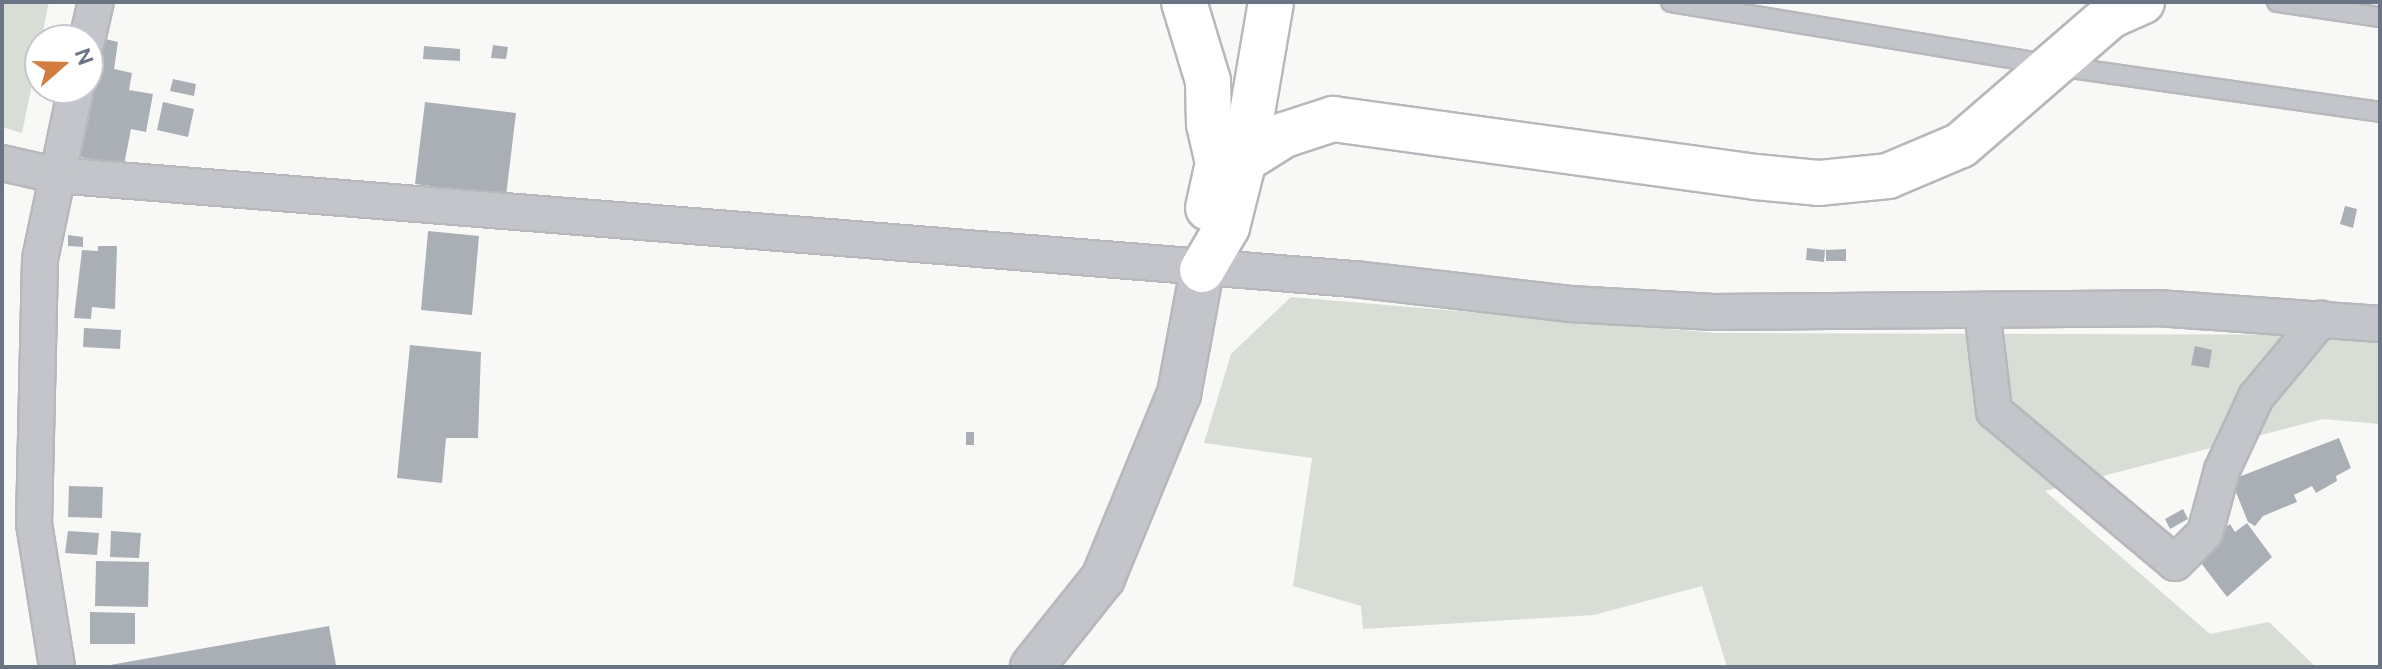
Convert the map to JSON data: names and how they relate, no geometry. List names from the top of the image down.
{
  "north": "right"
}
